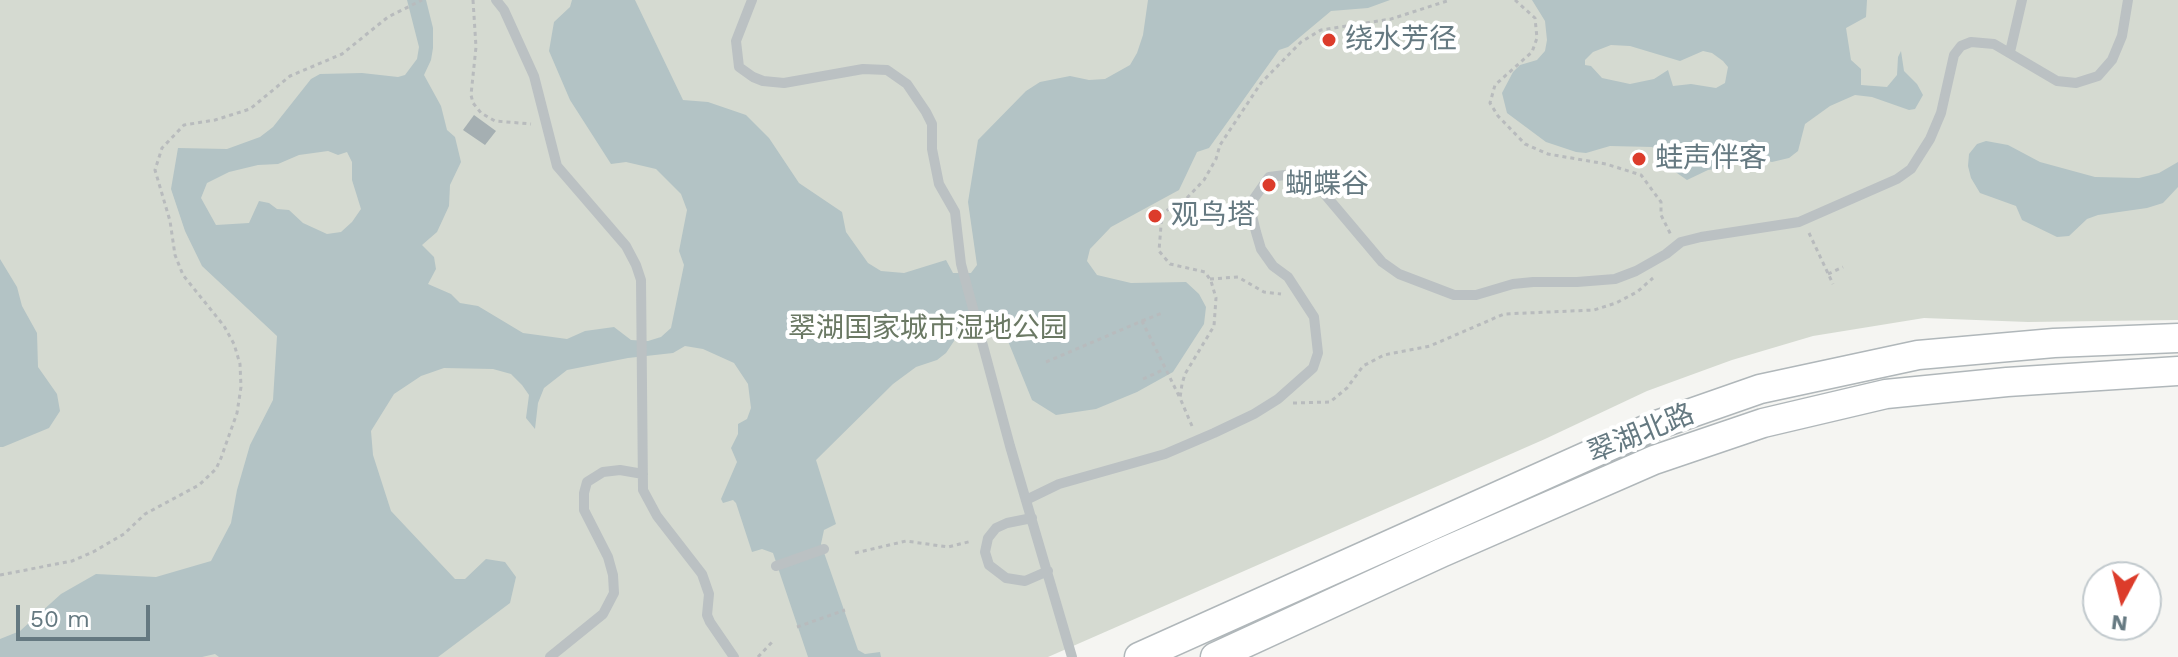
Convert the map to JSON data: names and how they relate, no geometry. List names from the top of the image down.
{
  "streets": {
    "street": ["翠湖北路"]
  },
  "parks": ["翠湖国家城市湿地公园"],
  "places": [
    "绕水芳径",
    "蛙声伴客",
    "蝴蝶谷",
    "观鸟塔"
  ],
  "scale_bar": "50 m",
  "north": "bottom"
}
